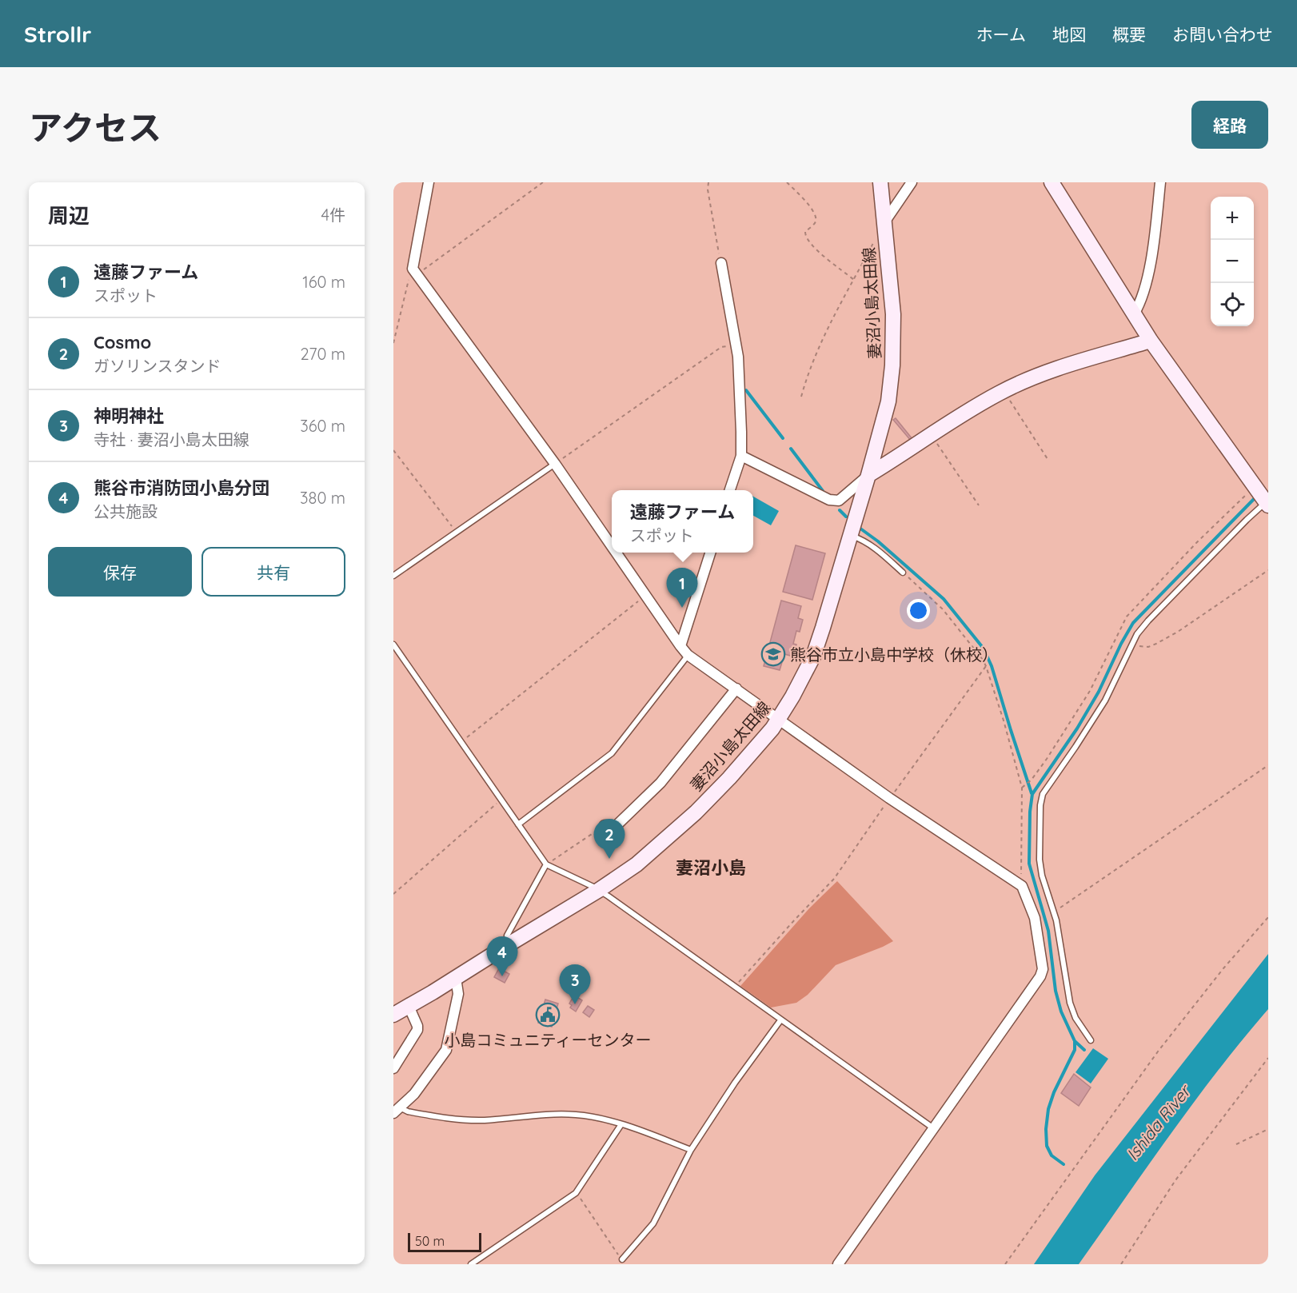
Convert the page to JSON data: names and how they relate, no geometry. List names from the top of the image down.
{
  "streets": {
    "main road": ["妻沼小島太田線"]
  },
  "districts": ["妻沼小島"],
  "water": ["Ishida River"],
  "places": {
    "school or university": ["熊谷市立小島中学校（休校）"],
    "public building": ["小島コミュニティーセンター"]
  },
  "scale_bar": "50 m",
  "page": {
    "header": "Strollr",
    "nav": [
      "ホーム",
      "地図",
      "概要",
      "お問い合わせ"
    ],
    "title": "アクセス",
    "buttons": [
      "経路",
      ["保存", "共有"]
    ],
    "heading": ["周辺", "4件"],
    "map_buttons": ["+", "−"],
    "list": [
      {
        "mark": "1",
        "name": "遠藤ファーム",
        "note": "スポット",
        "value": "160 m"
      },
      {
        "mark": "2",
        "name": "Cosmo",
        "note": "ガソリンスタンド",
        "value": "270 m"
      },
      {
        "mark": "3",
        "name": "神明神社",
        "note": "寺社 · 妻沼小島太田線",
        "value": "360 m"
      },
      {
        "mark": "4",
        "name": "熊谷市消防団小島分団",
        "note": "公共施設",
        "value": "380 m"
      }
    ],
    "popup": ["遠藤ファーム", "スポット"],
    "pins": [
      "1",
      "2",
      "4",
      "3"
    ],
    "scale": "50 m"
  }
}
